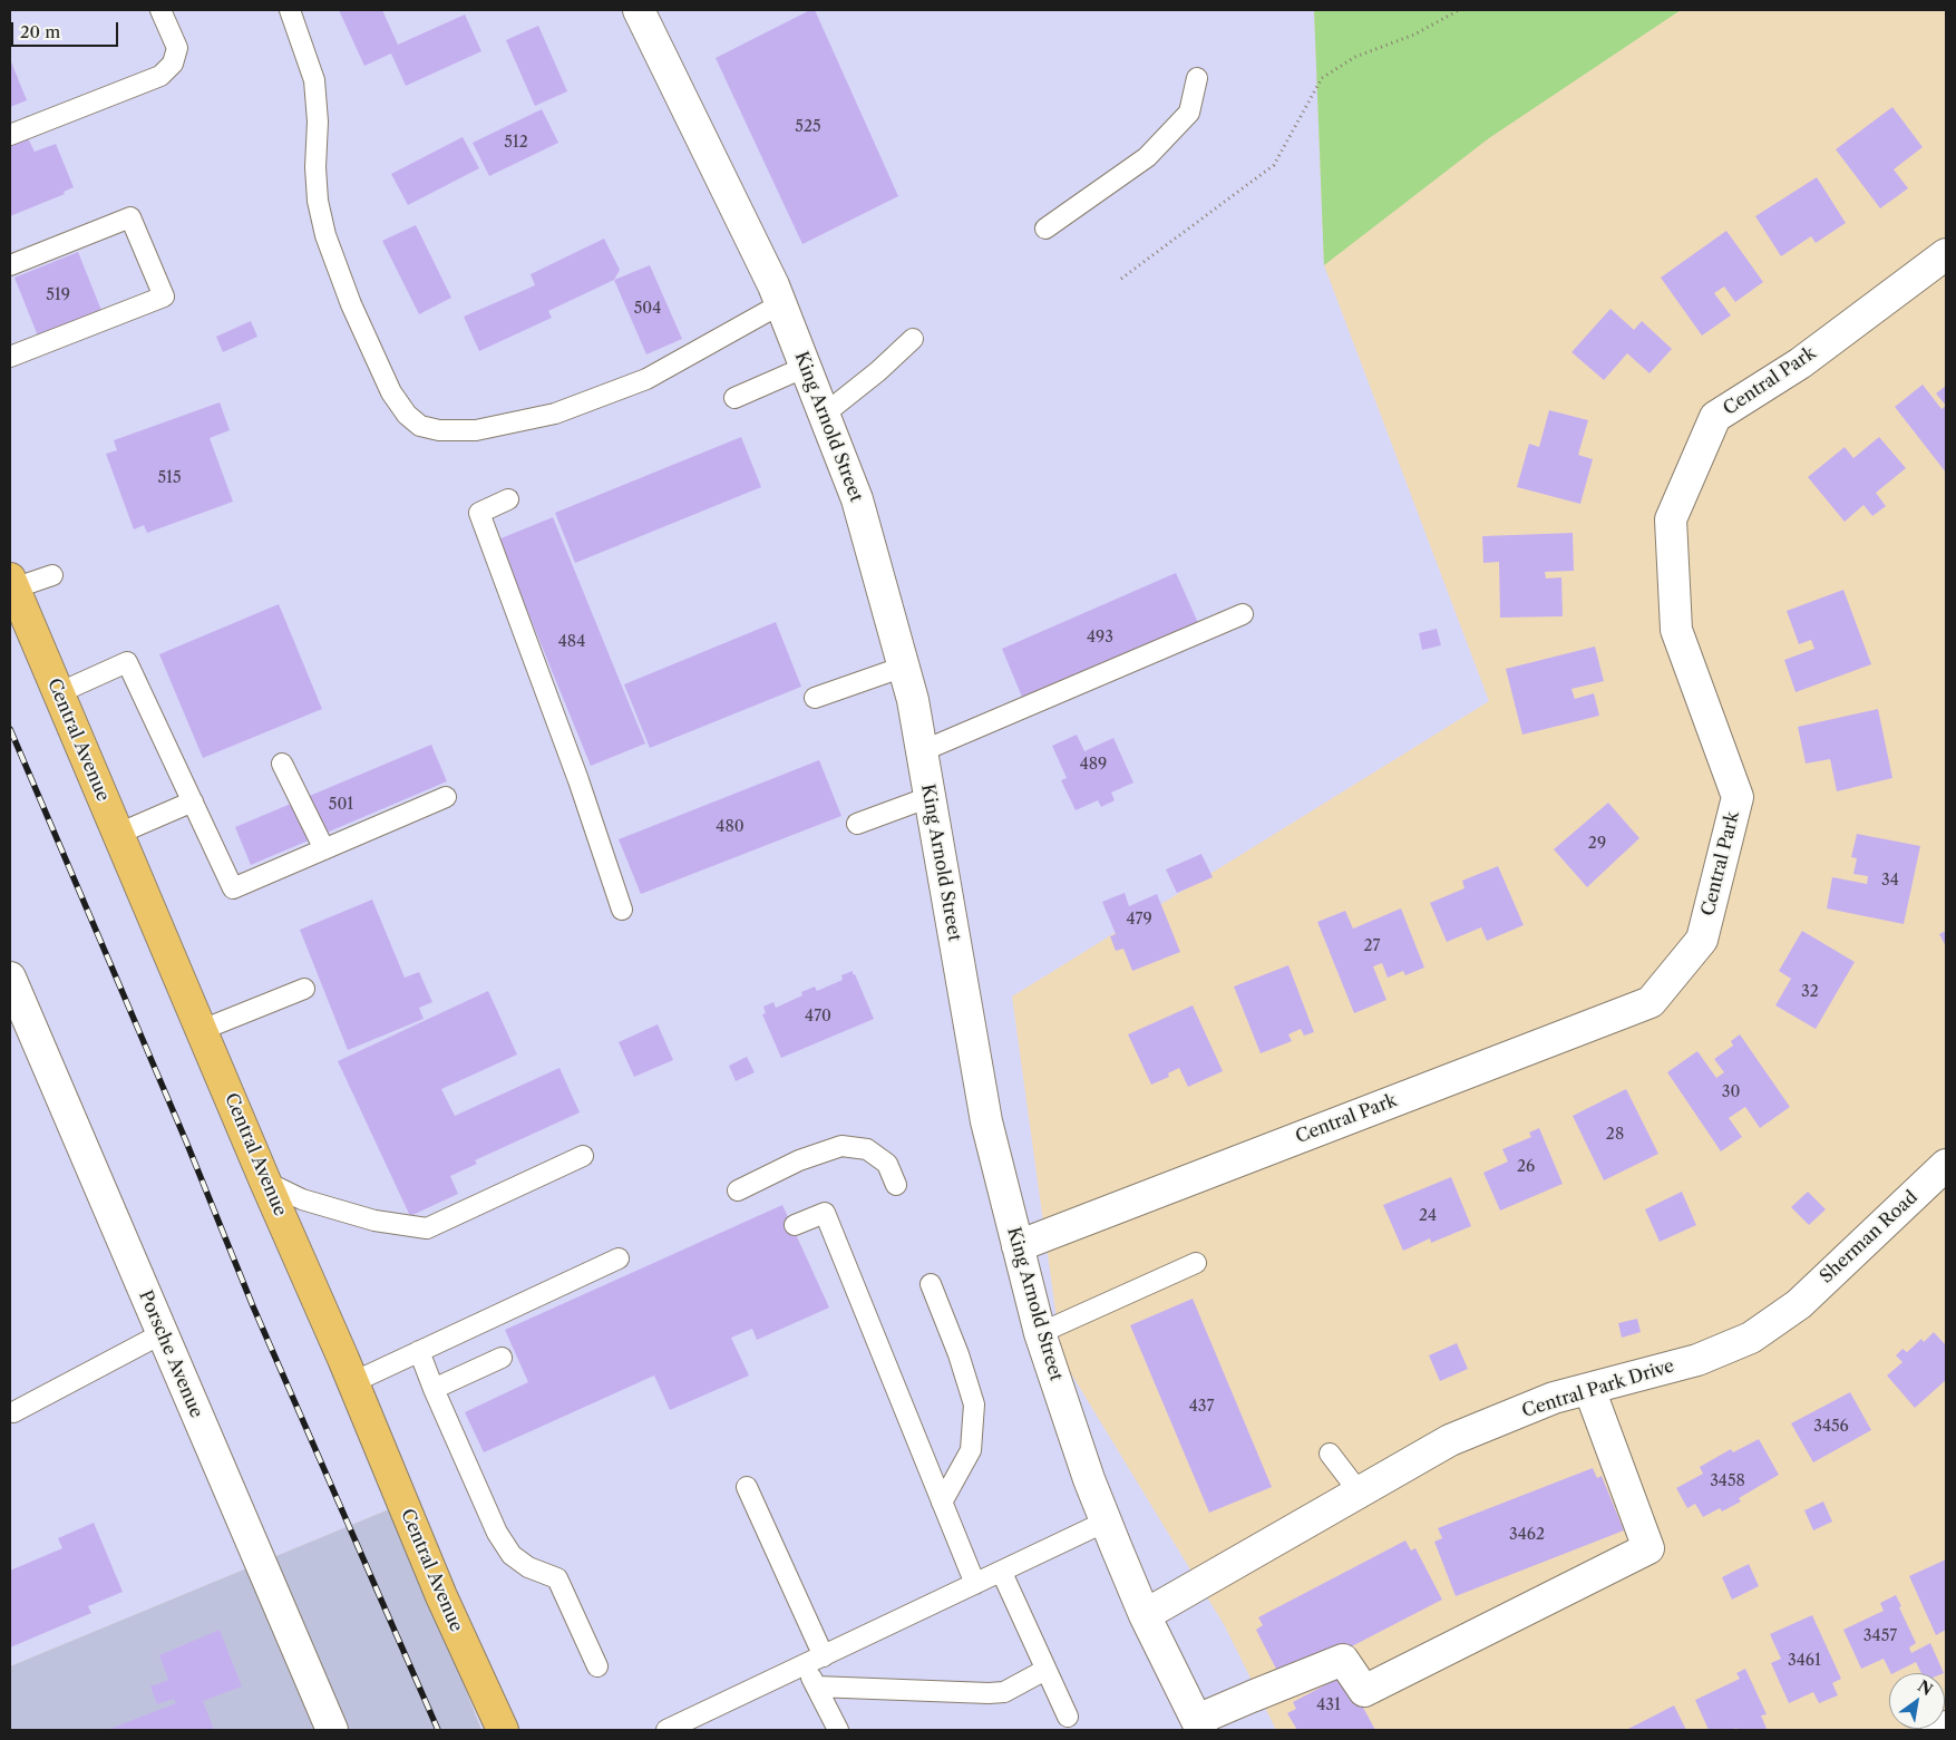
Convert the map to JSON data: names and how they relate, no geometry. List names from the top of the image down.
{
  "streets": {
    "main road": ["Central Avenue"],
    "street": [
      "Central Park",
      "King Arnold Street",
      "Sherman Road",
      "Porsche Avenue",
      "Central Park Drive"
    ]
  },
  "crossings": [
    ["Central Park", "King Arnold Street"],
    ["King Arnold Street", "Central Park Drive"],
    ["Sherman Road", "Central Park Drive"]
  ],
  "house_numbers": [
    "525",
    "512",
    "519",
    "504",
    "515",
    "493",
    "484",
    "489",
    "501",
    "480",
    "29",
    "34",
    "479",
    "27",
    "32",
    "470",
    "30",
    "28",
    "26",
    "24",
    "437",
    "3456",
    "3458",
    "3462",
    "3457",
    "3461",
    "431"
  ],
  "scale_bar": "20 m",
  "north": "top right"
}
